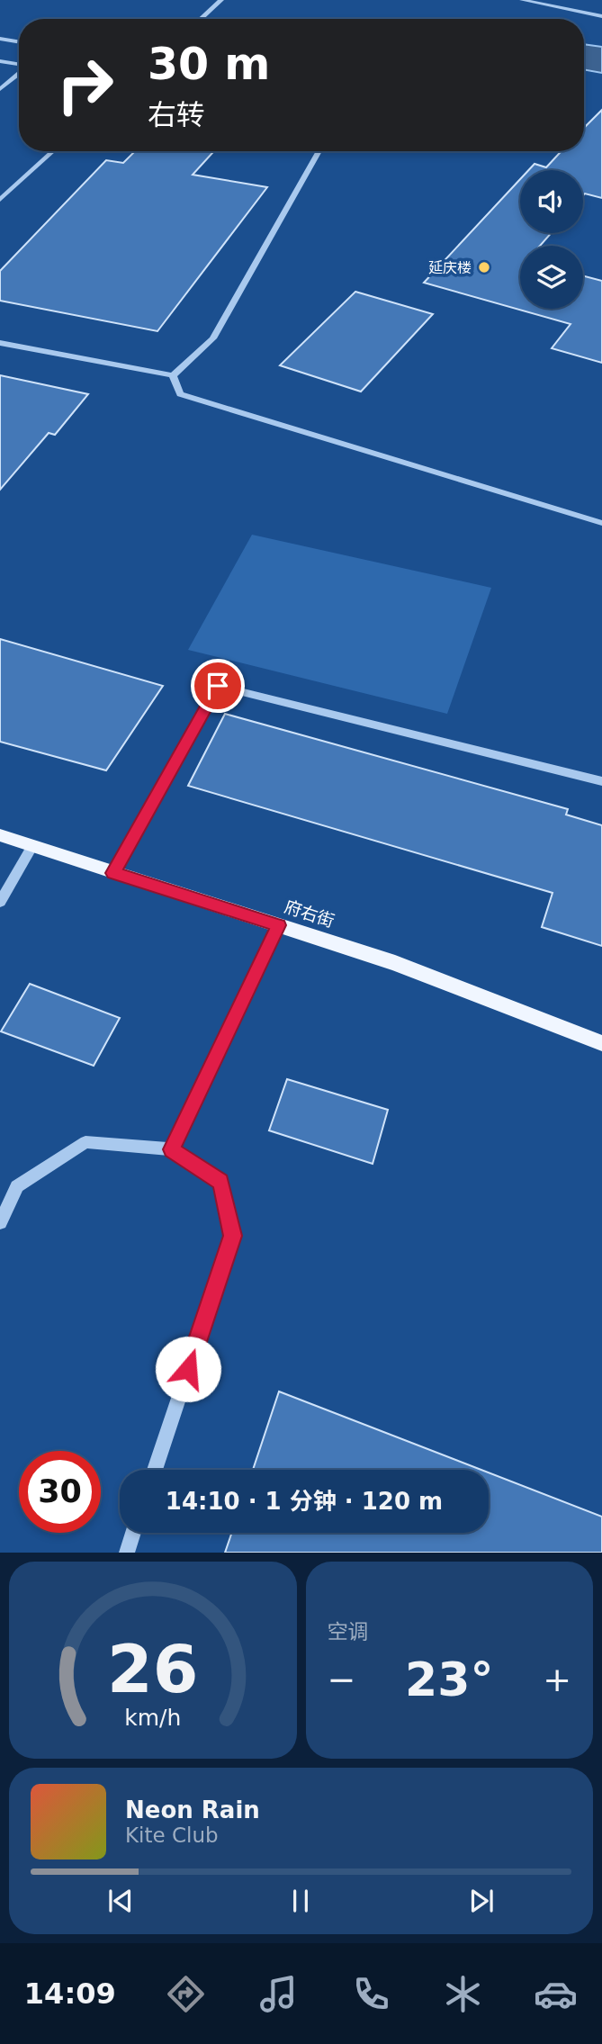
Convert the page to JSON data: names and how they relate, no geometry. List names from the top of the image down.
{
  "streets": {
    "main road": ["府右街"]
  },
  "places": ["延庆楼"],
  "page": {
    "turn": ["30 m", "右转"],
    "limit": "30",
    "trip": "14:10 · 1 分钟 · 120 m",
    "tile": "空调",
    "heat": ["−", "23°", "+"],
    "song": ["Neon Rain", "Kite Club"],
    "tabs": "14:09",
    "gauge": ["26", "km/h"]
  }
}
